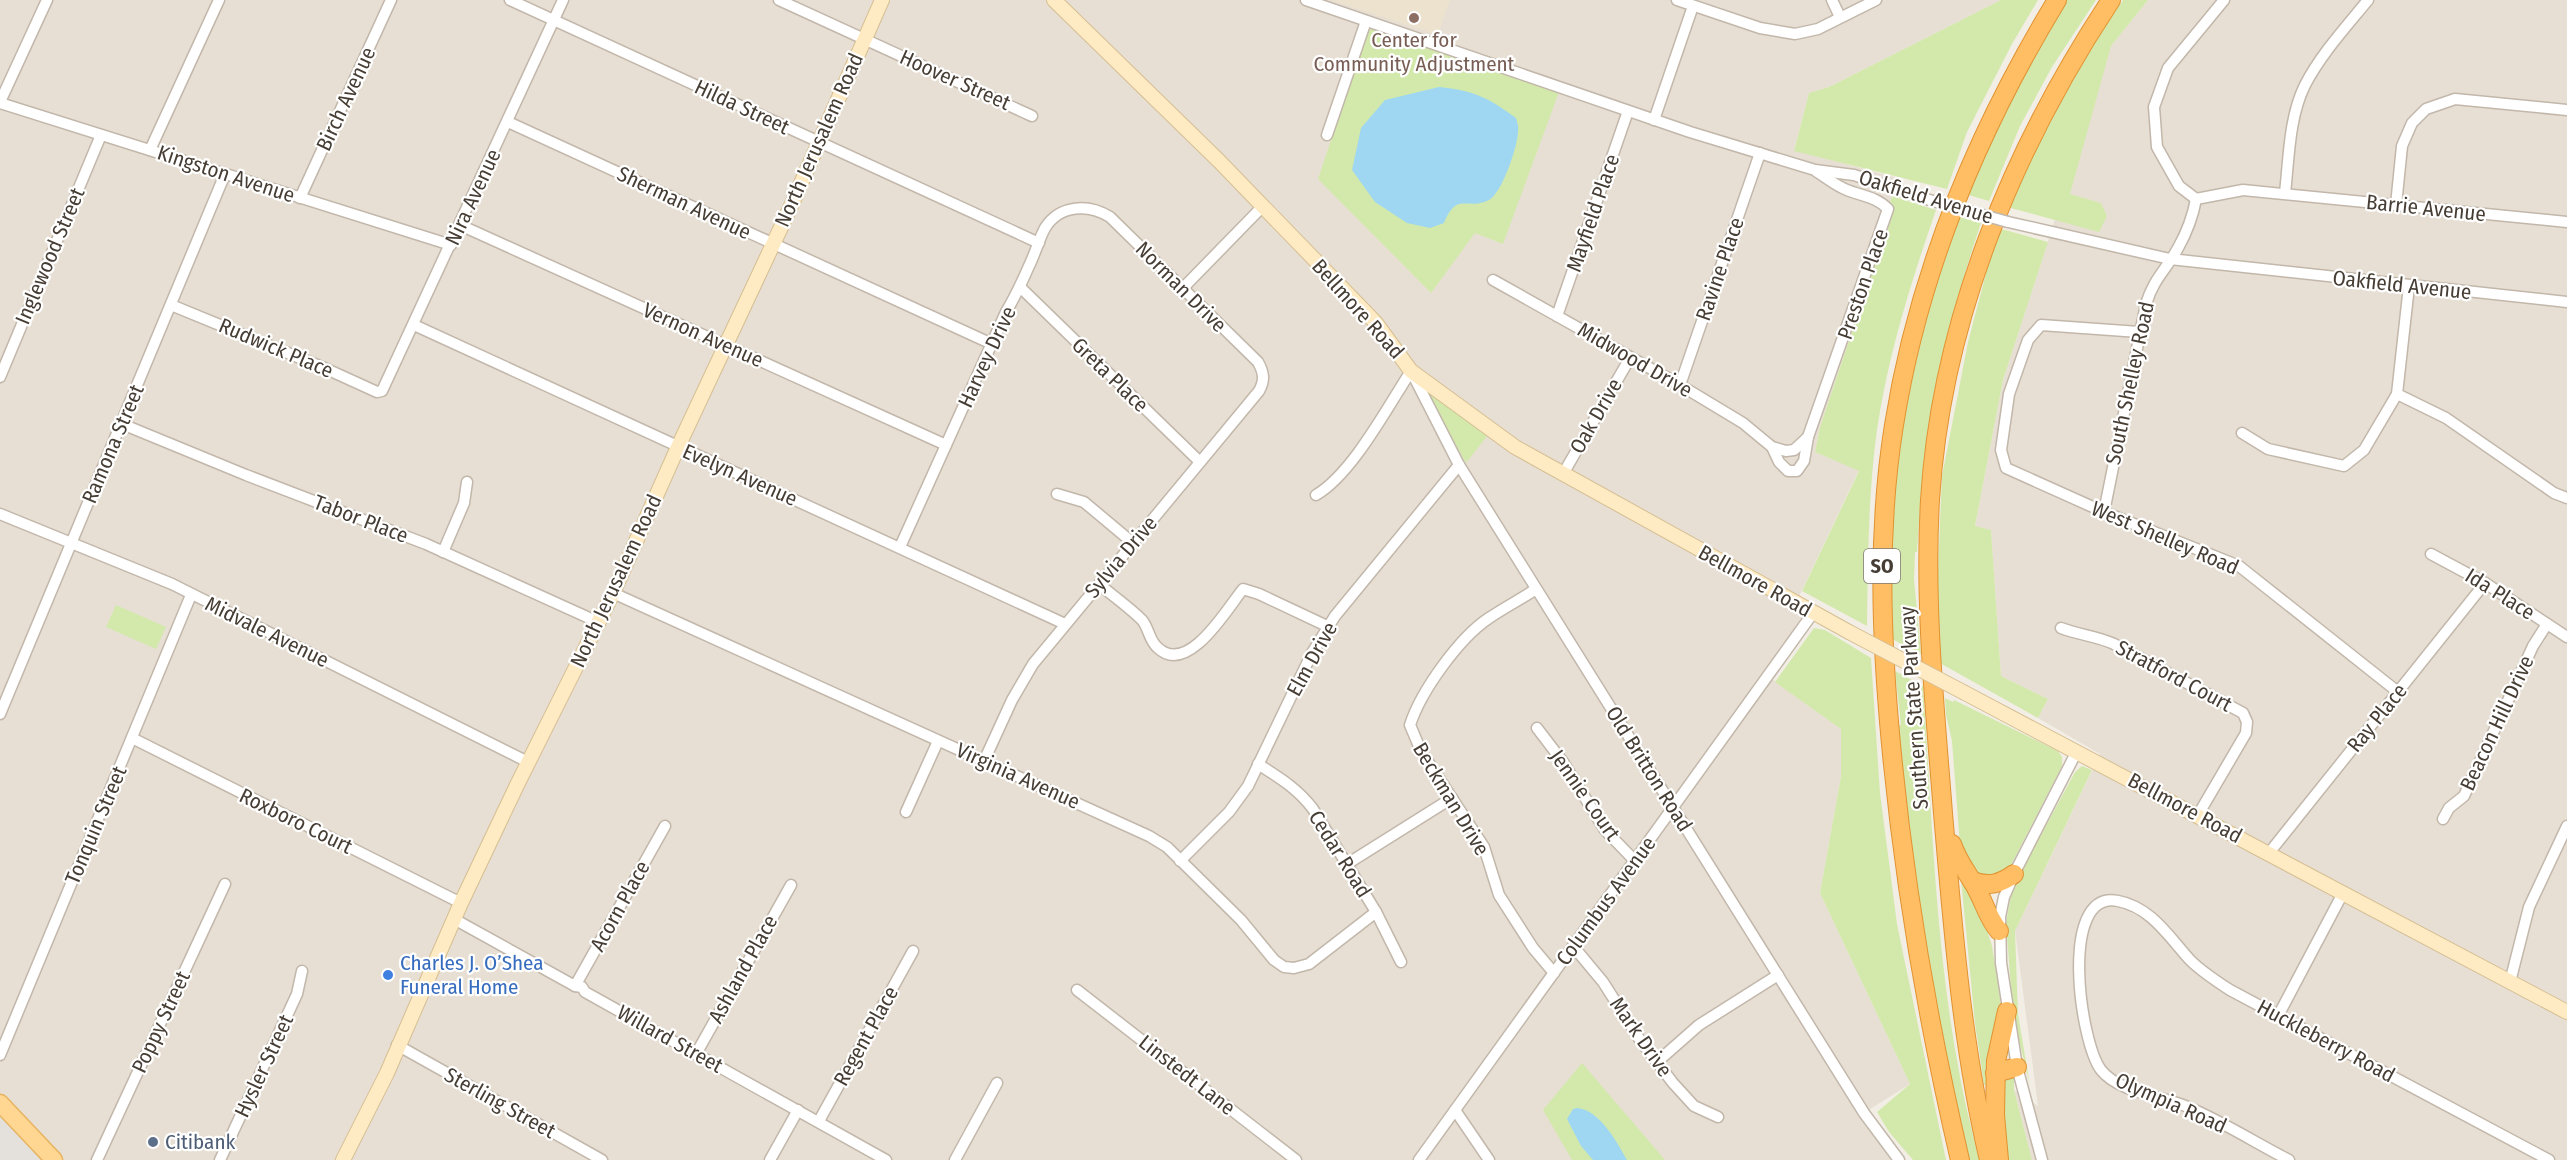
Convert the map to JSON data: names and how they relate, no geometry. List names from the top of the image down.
{
  "streets": {
    "highway": ["SO", "Southern State Parkway"],
    "main road": ["North Jerusalem Road", "Bellmore Road"],
    "street": [
      "Hoover Street",
      "Birch Avenue",
      "Hilda Street",
      "Kingston Avenue",
      "Nira Avenue",
      "Oakfield Avenue",
      "Sherman Avenue",
      "Barrie Avenue",
      "Mayfield Place",
      "Inglewood Street",
      "Ravine Place",
      "Preston Place",
      "Norman Drive",
      "Vernon Avenue",
      "Rudwick Place",
      "Harvey Drive",
      "Midwood Drive",
      "Greta Place",
      "South Shelley Road",
      "Oak Drive",
      "Ramona Street",
      "Evelyn Avenue",
      "Tabor Place",
      "West Shelley Road",
      "Sylvia Drive",
      "Ida Place",
      "Midvale Avenue",
      "Elm Drive",
      "Stratford Court",
      "Ray Place",
      "Beacon Hill Drive",
      "Old Britton Road",
      "Virginia Avenue",
      "Jennie Court",
      "Beckman Drive",
      "Roxboro Court",
      "Tonquin Street",
      "Cedar Road",
      "Columbus Avenue",
      "Acorn Place",
      "Ashland Place",
      "Poppy Street",
      "Regent Place",
      "Mark Drive",
      "Willard Street",
      "Huckleberry Road",
      "Hysler Street",
      "Linstedt Lane",
      "Sterling Street",
      "Olympia Road"
    ]
  },
  "crossings": [
    ["Hoover Street", "North Jerusalem Road"],
    ["Birch Avenue", "Kingston Avenue"],
    ["Hilda Street", "North Jerusalem Road"],
    ["Hilda Street", "Nira Avenue"],
    ["Hilda Street", "Harvey Drive"],
    ["North Jerusalem Road", "Sherman Avenue"],
    ["North Jerusalem Road", "Vernon Avenue"],
    ["North Jerusalem Road", "Evelyn Avenue"],
    ["North Jerusalem Road", "Tabor Place"],
    ["North Jerusalem Road", "Midvale Avenue"],
    ["North Jerusalem Road", "Virginia Avenue"],
    ["North Jerusalem Road", "Roxboro Court"],
    ["North Jerusalem Road", "Willard Street"],
    ["North Jerusalem Road", "Sterling Street"],
    ["Kingston Avenue", "Nira Avenue"],
    ["Kingston Avenue", "Inglewood Street"],
    ["Kingston Avenue", "Ramona Street"],
    ["Nira Avenue", "Sherman Avenue"],
    ["Nira Avenue", "Vernon Avenue"],
    ["Nira Avenue", "Rudwick Place"],
    ["Nira Avenue", "Evelyn Avenue"],
    ["Oakfield Avenue", "Mayfield Place"],
    ["Oakfield Avenue", "Ravine Place"],
    ["Oakfield Avenue", "Preston Place"],
    ["Oakfield Avenue", "South Shelley Road"],
    ["Sherman Avenue", "Harvey Drive"],
    ["Mayfield Place", "Midwood Drive"],
    ["Ravine Place", "Midwood Drive"],
    ["Preston Place", "Midwood Drive"],
    ["Norman Drive", "Harvey Drive"],
    ["Norman Drive", "Sylvia Drive"],
    ["Bellmore Road", "Oak Drive"],
    ["Bellmore Road", "Stratford Court"],
    ["Bellmore Road", "Ray Place"],
    ["Bellmore Road", "Old Britton Road"],
    ["Bellmore Road", "Columbus Avenue"],
    ["Vernon Avenue", "Harvey Drive"],
    ["Rudwick Place", "Ramona Street"],
    ["Harvey Drive", "Greta Place"],
    ["Harvey Drive", "Evelyn Avenue"],
    ["Midwood Drive", "Oak Drive"],
    ["Greta Place", "Sylvia Drive"],
    ["South Shelley Road", "West Shelley Road"],
    ["Ramona Street", "Tabor Place"],
    ["Ramona Street", "Midvale Avenue"],
    ["Evelyn Avenue", "Sylvia Drive"],
    ["West Shelley Road", "Ray Place"],
    ["Sylvia Drive", "Virginia Avenue"],
    ["Ida Place", "Ray Place"],
    ["Ida Place", "Beacon Hill Drive"],
    ["Midvale Avenue", "Tonquin Street"],
    ["Elm Drive", "Old Britton Road"],
    ["Elm Drive", "Virginia Avenue"],
    ["Elm Drive", "Cedar Road"],
    ["Old Britton Road", "Beckman Drive"],
    ["Old Britton Road", "Columbus Avenue"],
    ["Virginia Avenue", "Cedar Road"],
    ["Jennie Court", "Columbus Avenue"],
    ["Beckman Drive", "Columbus Avenue"],
    ["Roxboro Court", "Tonquin Street"],
    ["Columbus Avenue", "Mark Drive"],
    ["Acorn Place", "Willard Street"],
    ["Ashland Place", "Willard Street"],
    ["Regent Place", "Willard Street"],
    ["Huckleberry Road", "Olympia Road"]
  ],
  "places": ["Center for Community Adjustment", "Charles J. O’Shea Funeral Home", "Citibank"]
}
